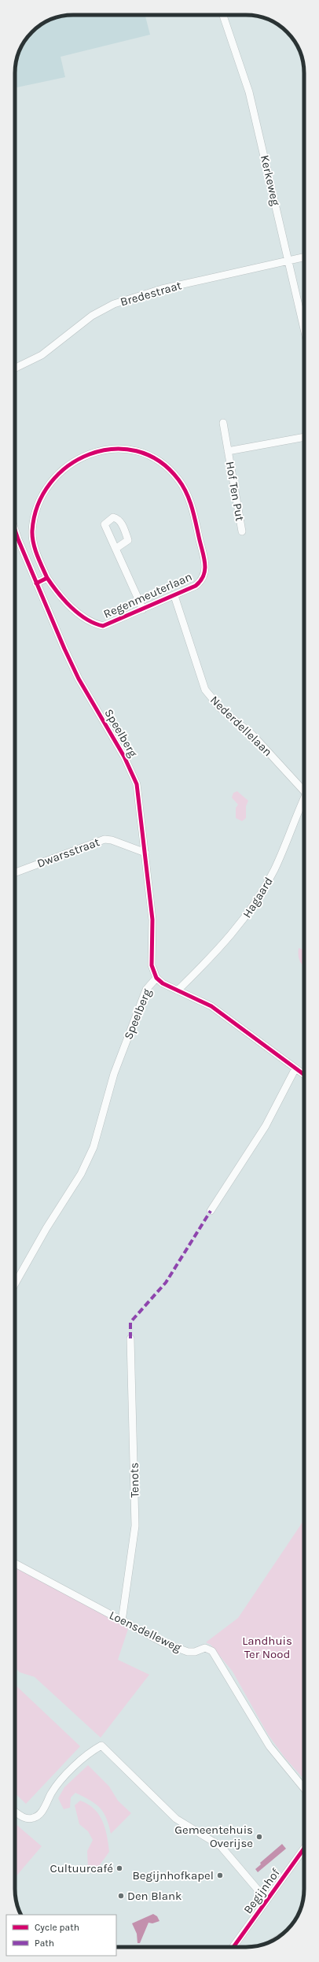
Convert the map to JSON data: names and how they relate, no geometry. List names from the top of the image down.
{
  "streets": {
    "street": [
      "Kerkeweg",
      "Bredestraat",
      "Hof Ten Put",
      "Regenmeuterlaan",
      "Nederdellelaan",
      "Speelberg",
      "Dwarsstraat",
      "Hagaard",
      "Tenots",
      "Loensdelleweg",
      "Begijnhof"
    ]
  },
  "crossings": [
    ["Kerkeweg", "Bredestraat"],
    ["Regenmeuterlaan", "Nederdellelaan"],
    ["Speelberg", "Dwarsstraat"],
    ["Tenots", "Loensdelleweg"]
  ],
  "parks": ["Landhuis Ter Nood"],
  "places": [
    "Gemeentehuis Overijse",
    "Cultuurcafé",
    "Begijnhofkapel",
    "Den Blank"
  ],
  "legend": ["Cycle path", "Path"]
}
